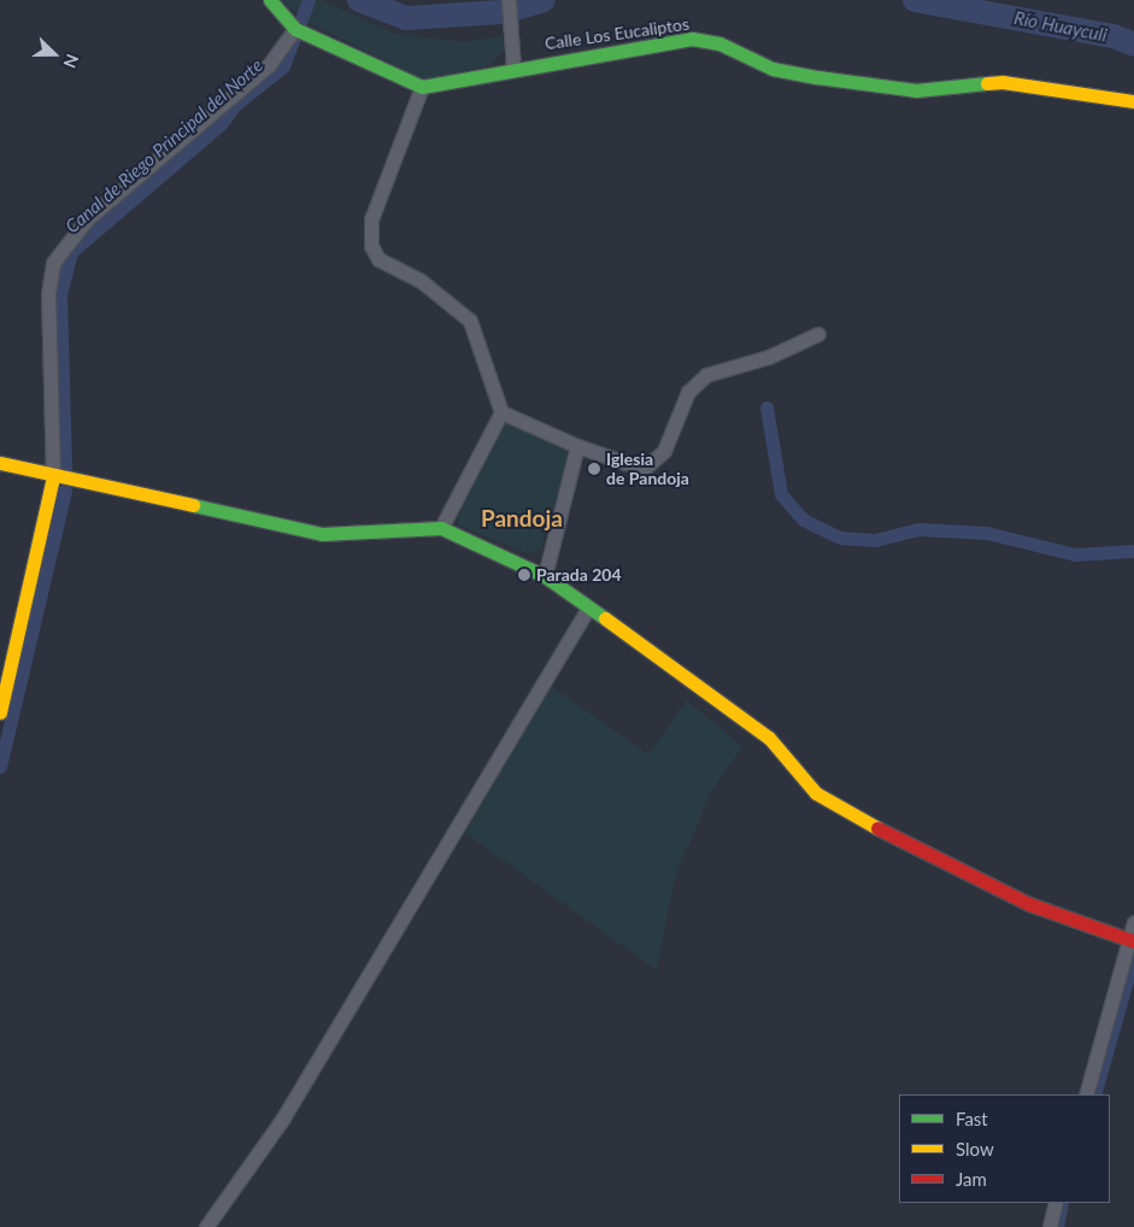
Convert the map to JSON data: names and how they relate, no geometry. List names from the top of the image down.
{
  "streets": {
    "street": ["Calle Los Eucaliptos"]
  },
  "districts": ["Pandoja"],
  "water": ["Río Huayculi", "Canal de Riego Principal del Norte"],
  "places": ["Iglesia de Pandoja", "Parada 204"],
  "legend": ["Fast", "Slow", "Jam"],
  "north": "right"
}
